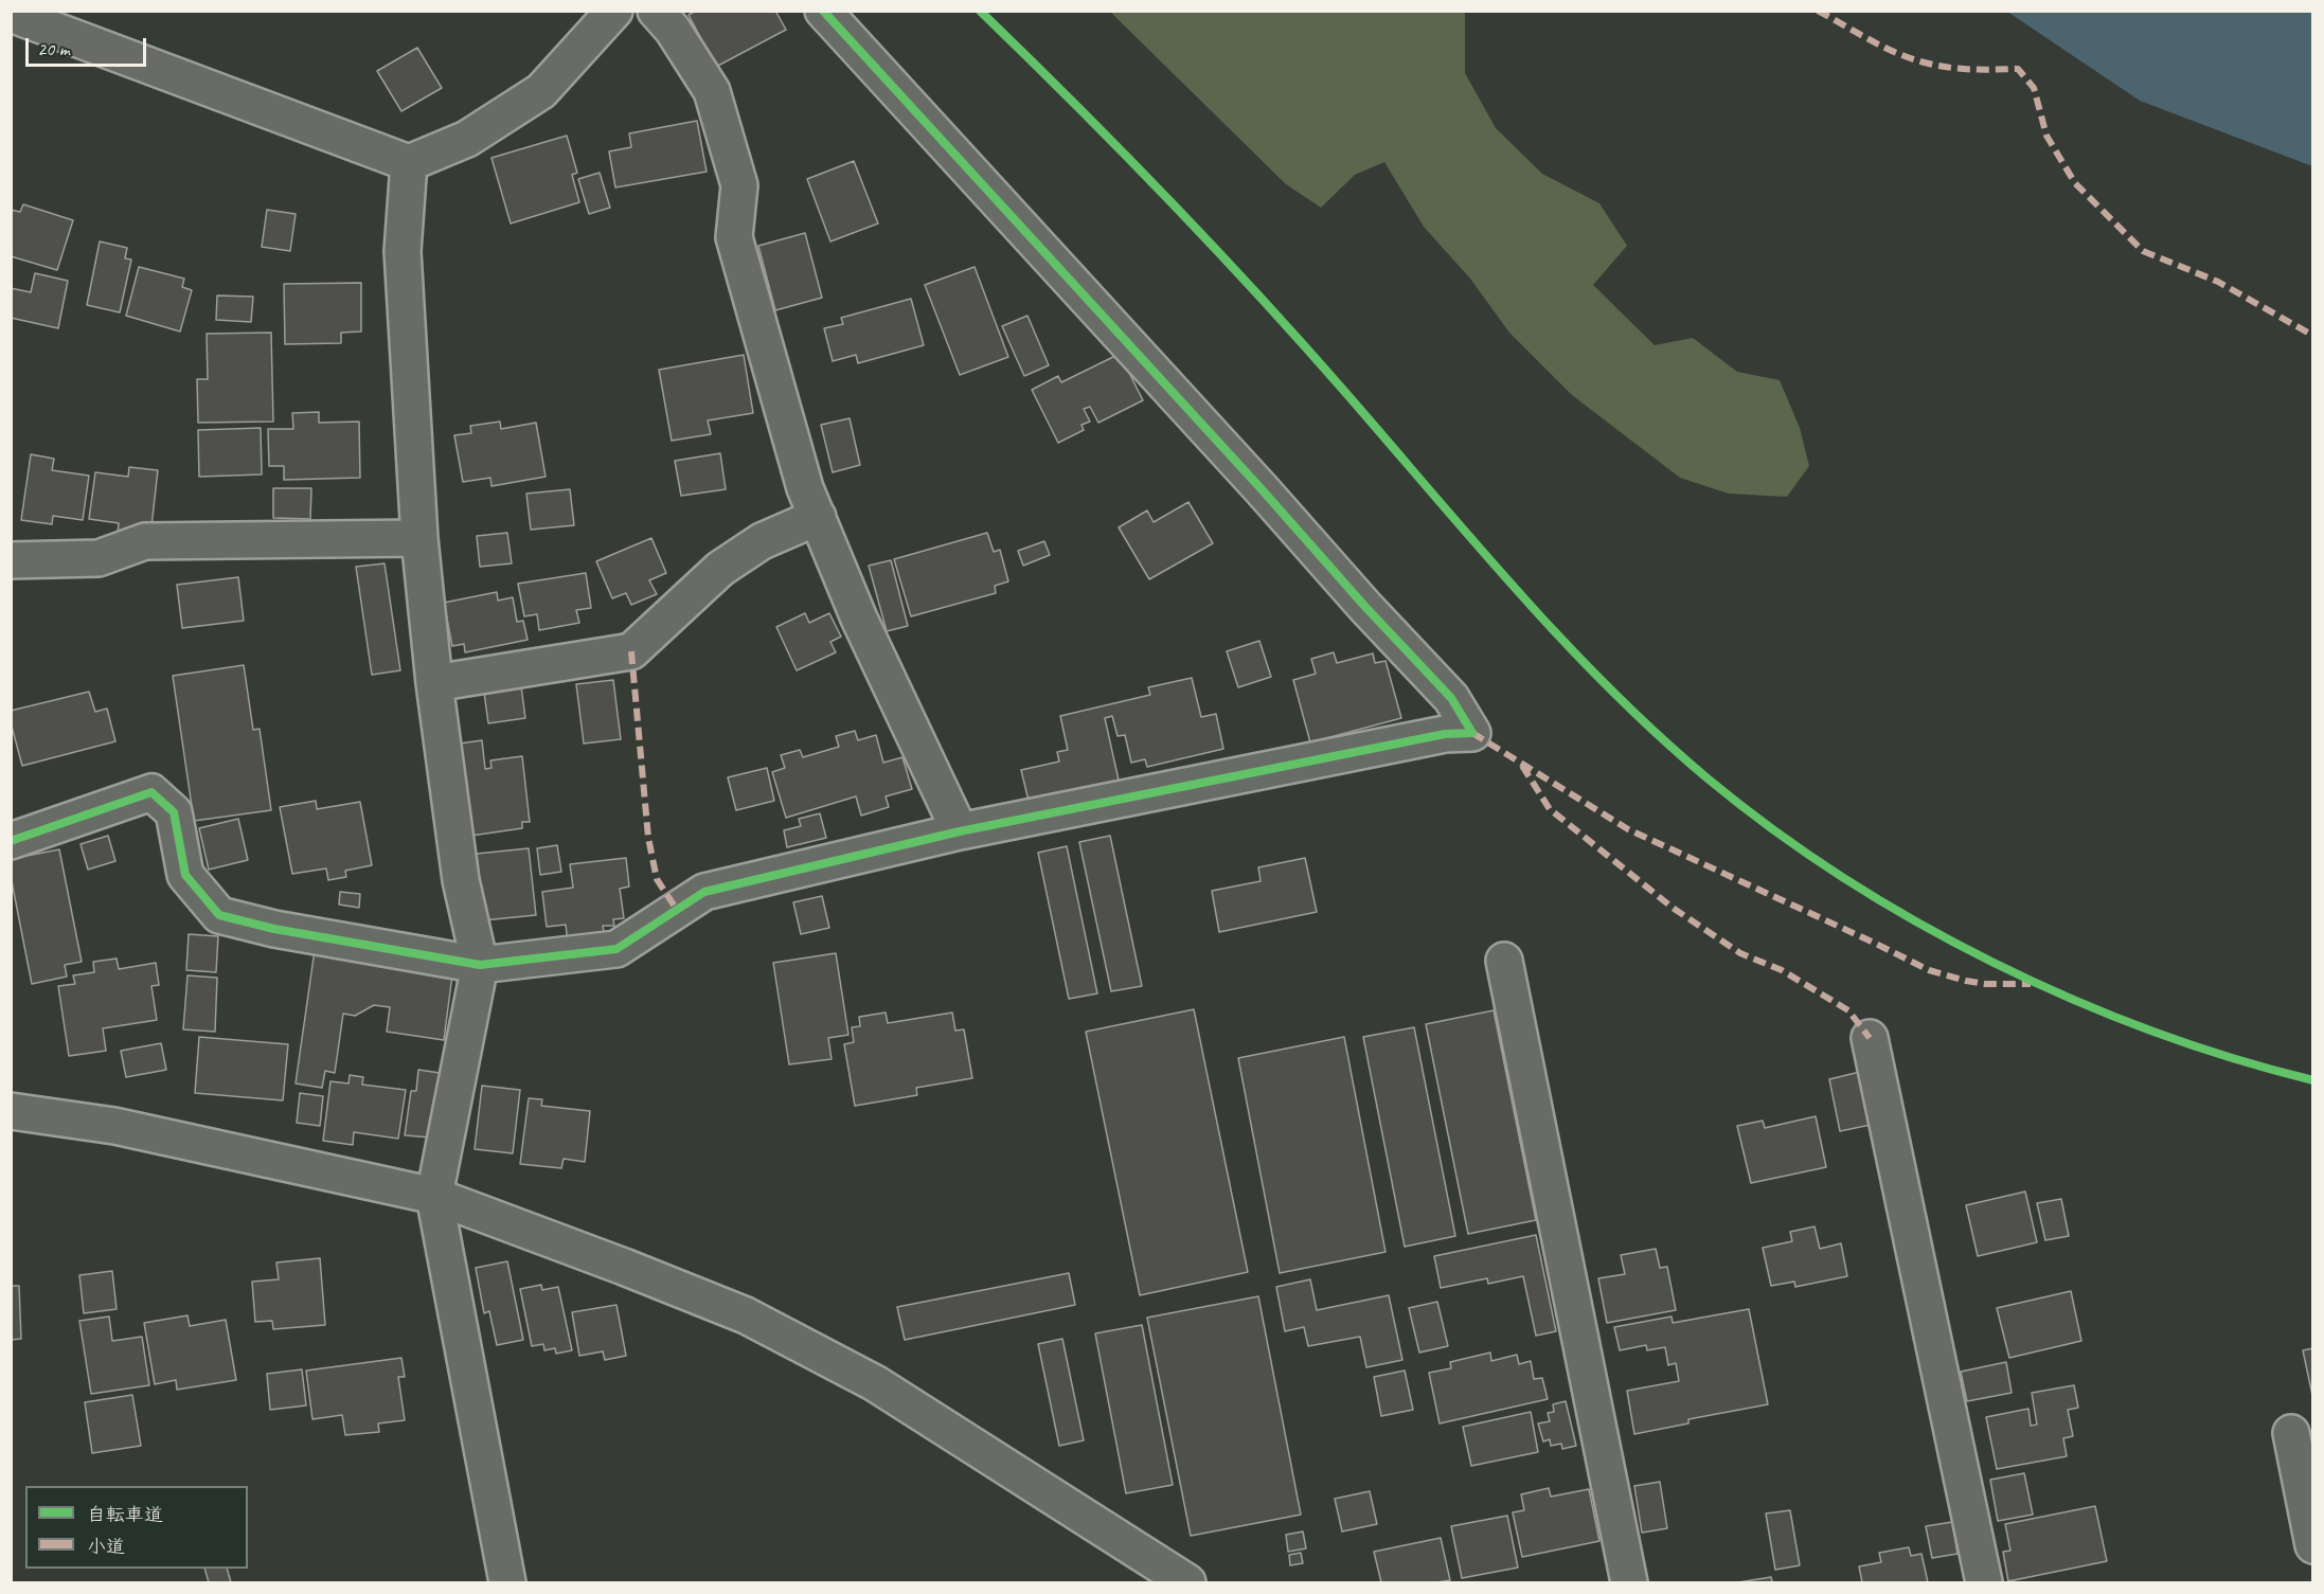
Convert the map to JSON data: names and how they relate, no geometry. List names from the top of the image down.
{
  "legend": ["自転車道", "小道"],
  "scale_bar": "20 m"
}
